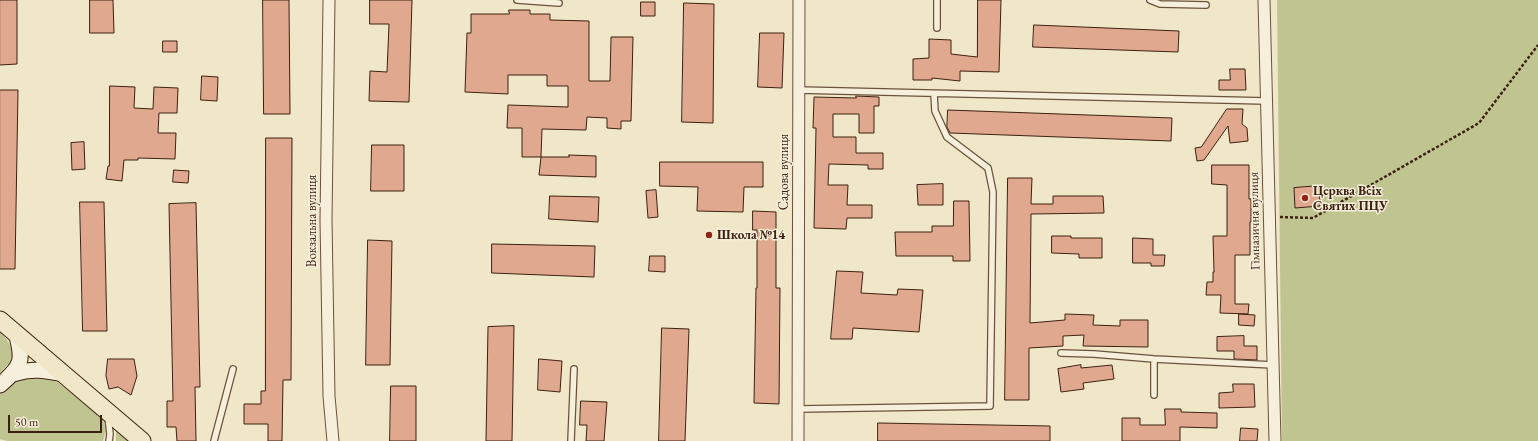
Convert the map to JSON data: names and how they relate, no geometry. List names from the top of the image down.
{
  "streets": {
    "street": ["Садова вулиця", "Вокзальна вулиця", "Гімназична вулиця"]
  },
  "places": ["Церква Всіх Святих ПЦУ", "Школа №14"],
  "scale_bar": "50 m"
}
